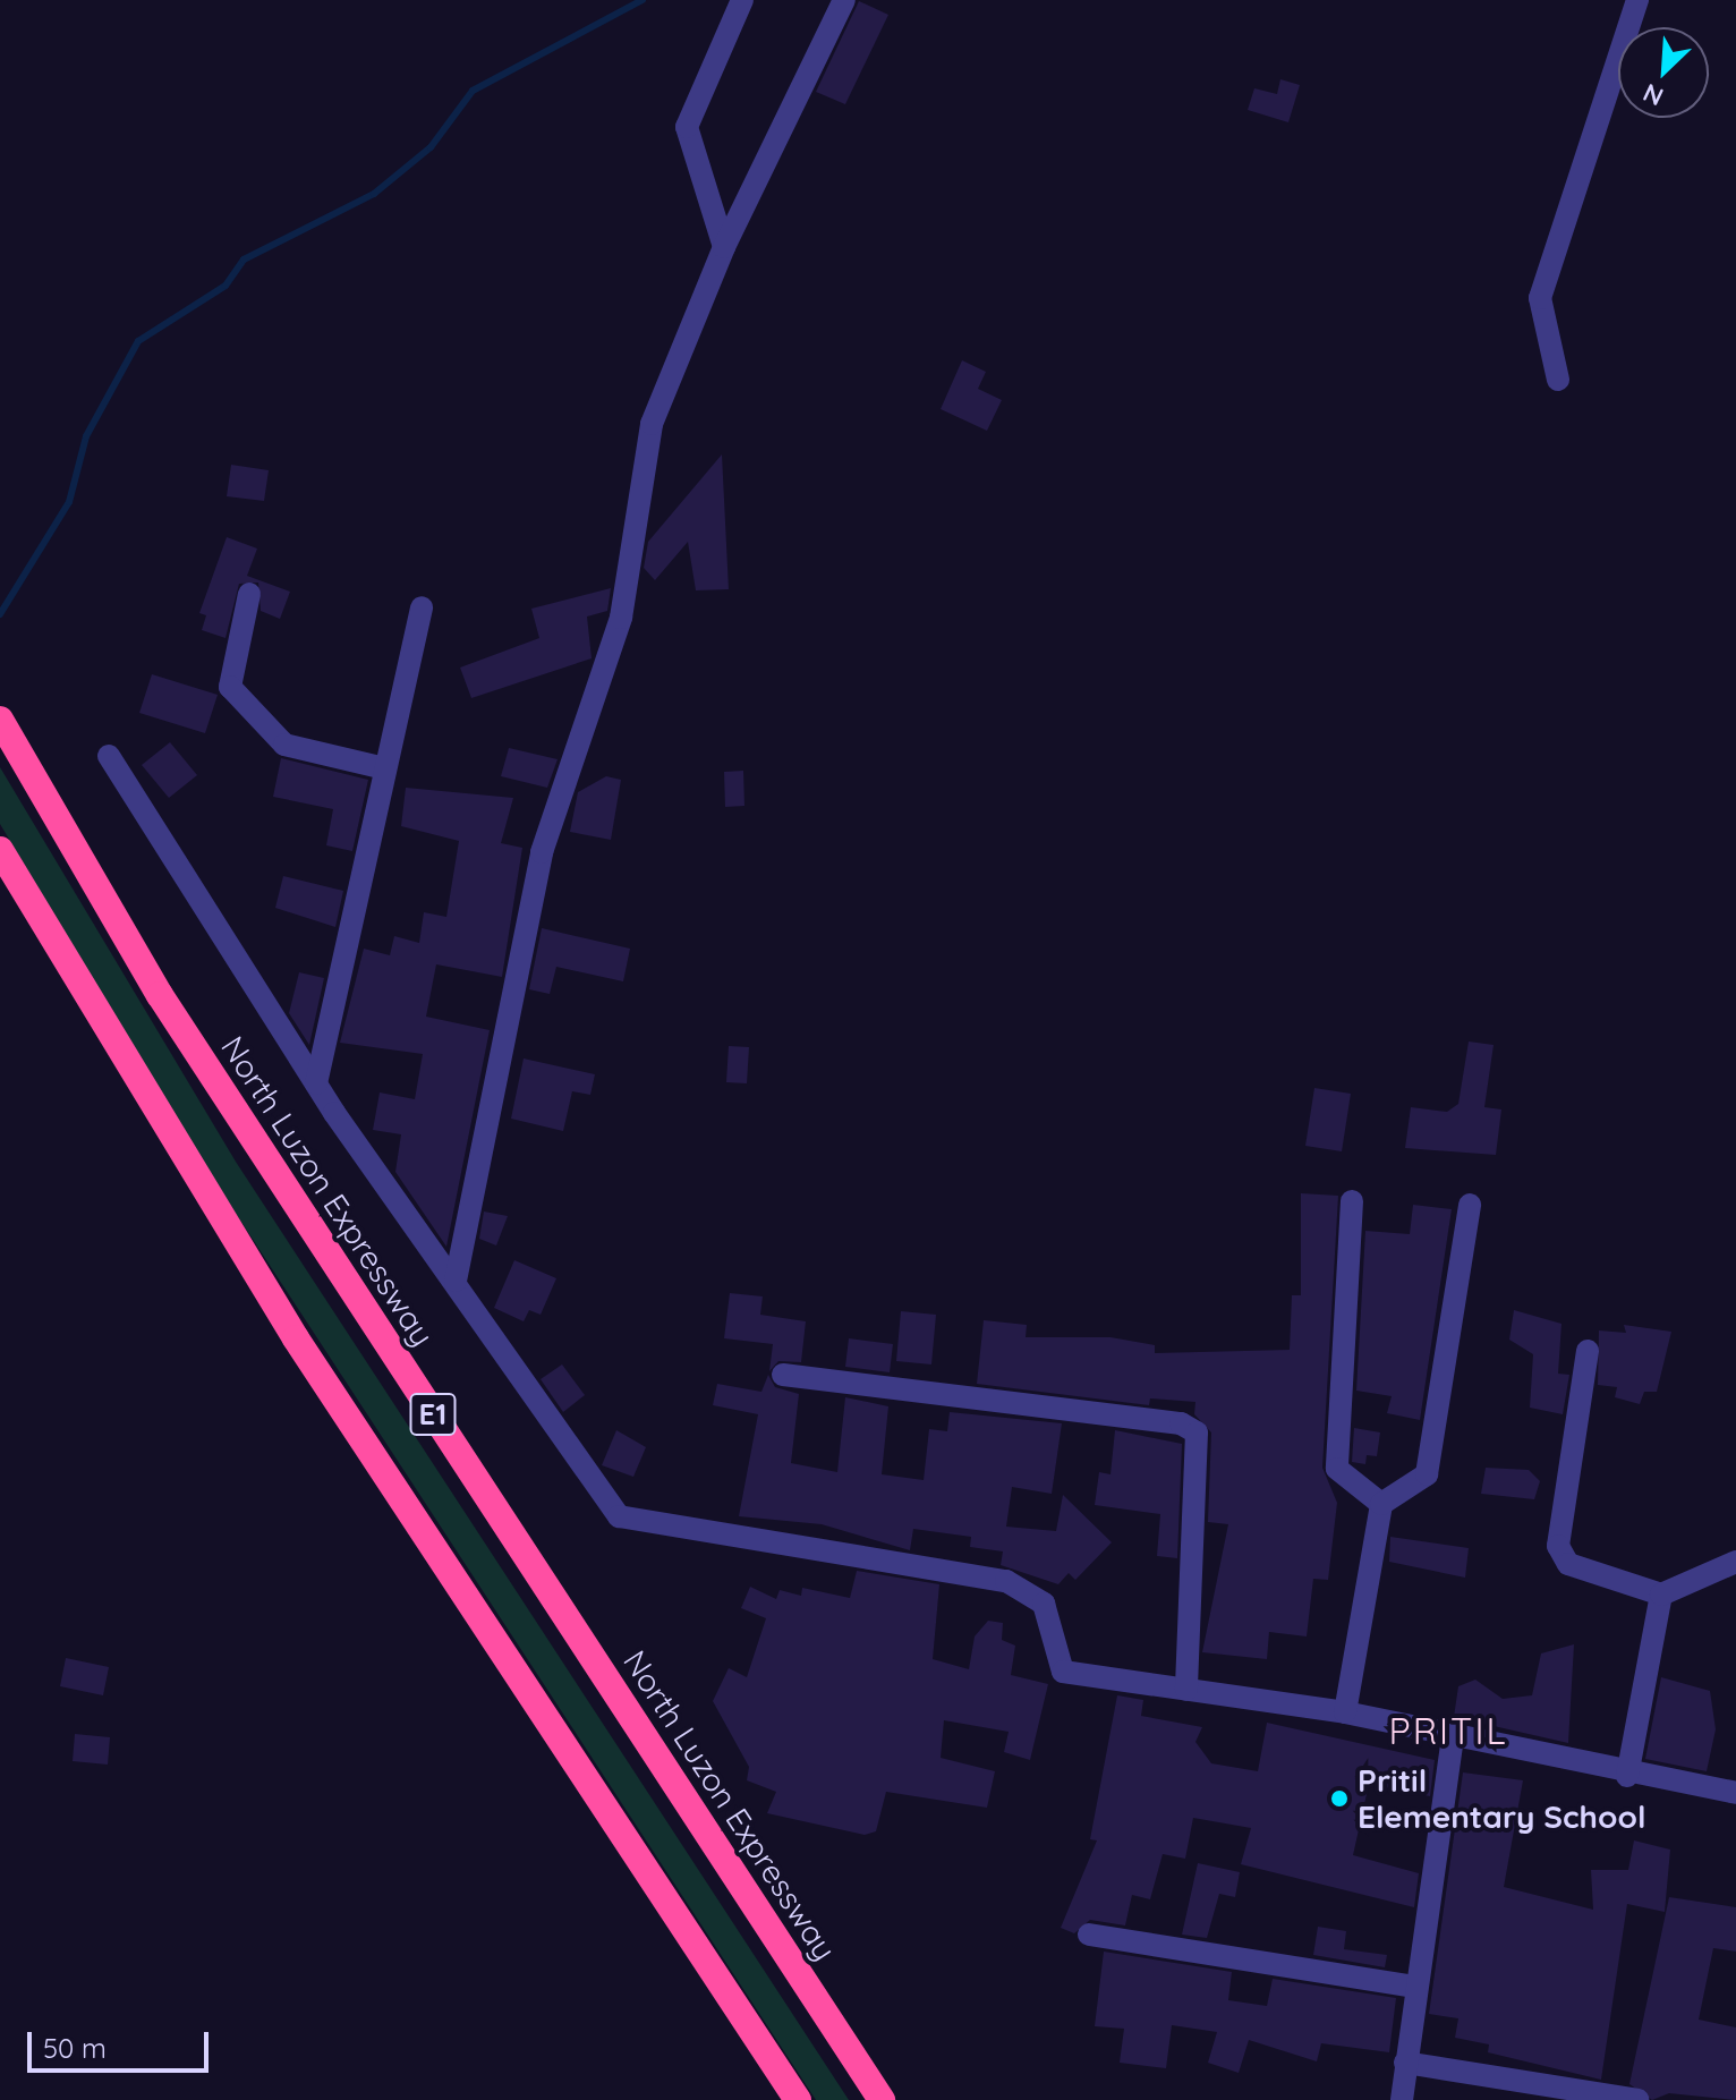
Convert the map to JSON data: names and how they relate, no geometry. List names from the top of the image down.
{
  "streets": {
    "highway": ["North Luzon Expressway", "E1"]
  },
  "districts": ["PRITIL"],
  "places": ["Pritil Elementary School"],
  "scale_bar": "50 m",
  "north": "bottom left"
}
